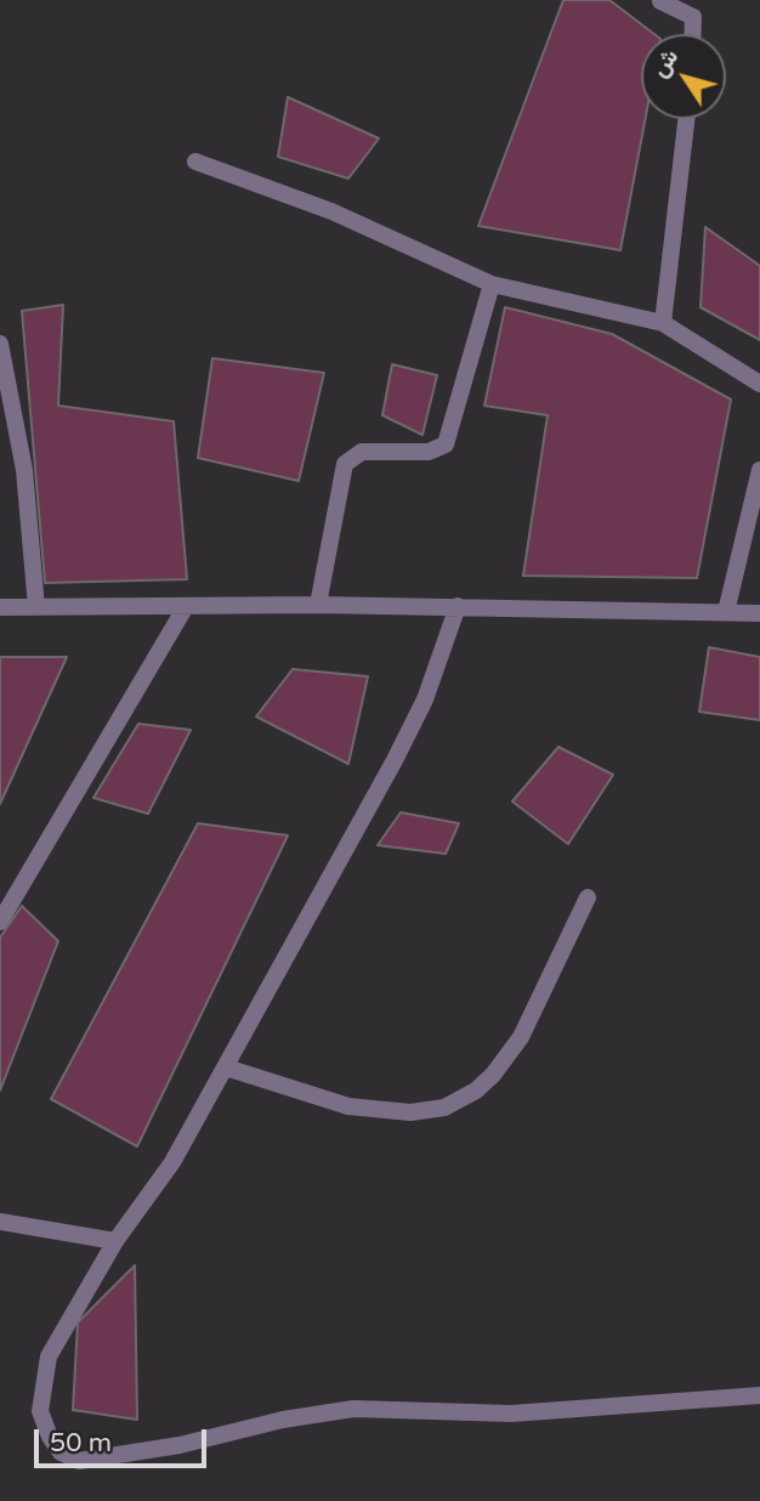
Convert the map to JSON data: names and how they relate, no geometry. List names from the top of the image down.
{
  "scale_bar": "50 m",
  "north": "top left"
}
